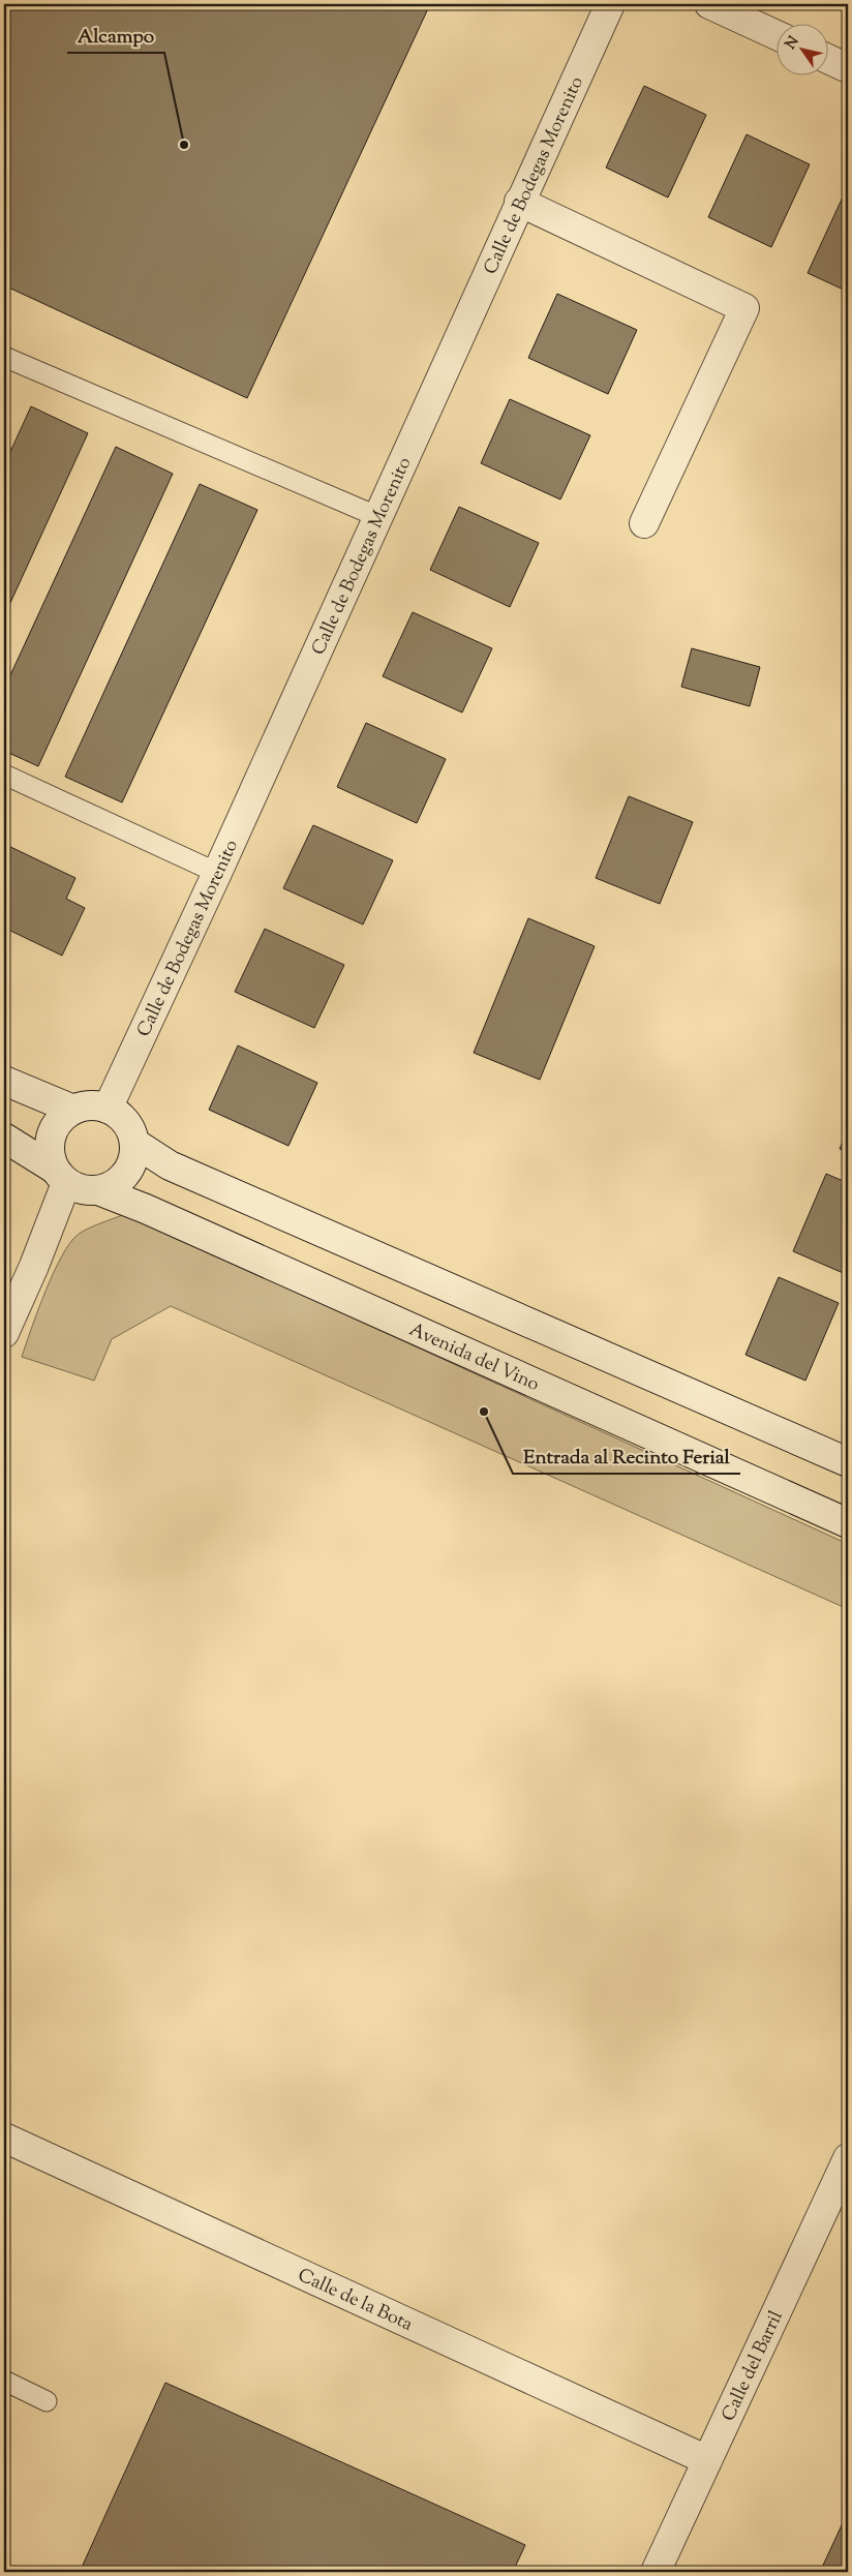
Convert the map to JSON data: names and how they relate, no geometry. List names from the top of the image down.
{
  "streets": {
    "street": [
      "Calle de Bodegas Morenito",
      "Avenida del Vino",
      "Calle de la Bota",
      "Calle del Barril"
    ]
  },
  "crossings": [
    ["Calle de Bodegas Morenito", "Avenida del Vino"],
    ["Calle de la Bota", "Calle del Barril"]
  ],
  "places": ["Alcampo", "Entrada al Recinto Ferial"],
  "north": "top left"
}
